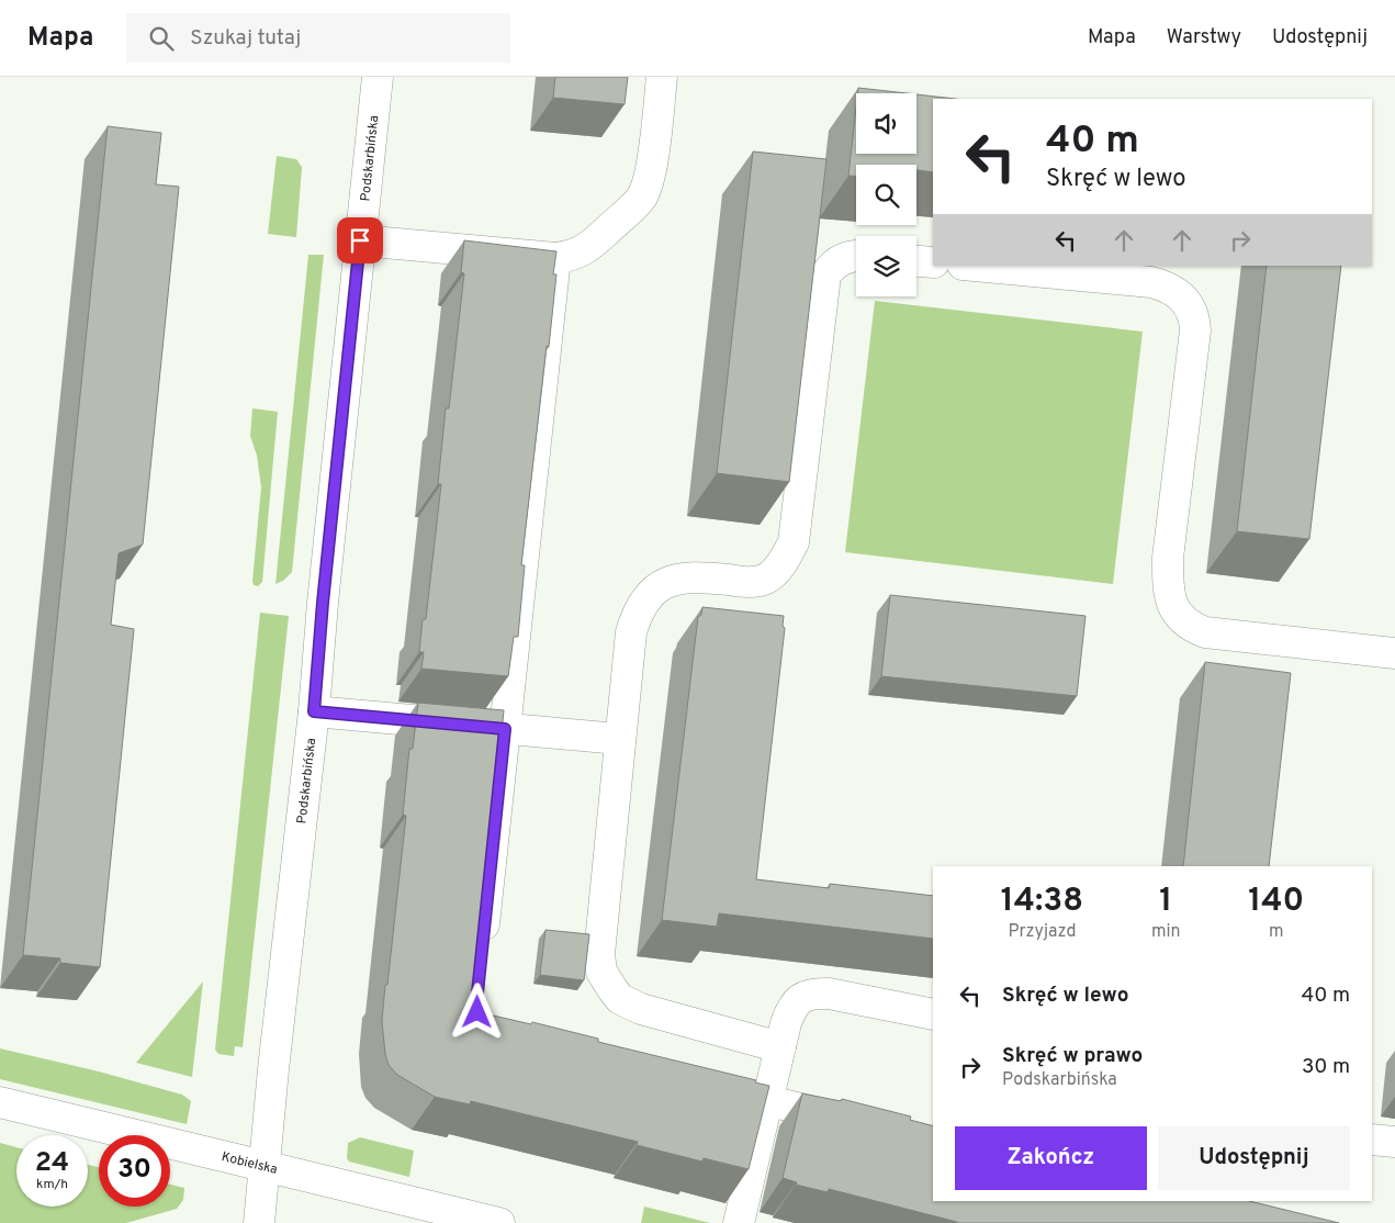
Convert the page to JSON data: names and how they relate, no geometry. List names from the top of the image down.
{
  "streets": {
    "street": ["Podskarbińska", "Kobielska"]
  },
  "crossings": [
    ["Podskarbińska", "Kobielska"]
  ],
  "page": {
    "header": "Mapa",
    "search": "Szukaj tutaj",
    "nav": ["Mapa", "Warstwy", "Udostępnij"],
    "turn": ["40 m", "Skręć w lewo"],
    "eta": [
      "14:38",
      "Przyjazd",
      "1",
      "min",
      "140",
      "m"
    ],
    "list": [
      {
        "name": "Skręć w lewo",
        "value": "40 m"
      },
      {
        "name": "Skręć w prawo",
        "note": "Podskarbińska",
        "value": "30 m"
      }
    ],
    "buttons": ["Zakończ", "Udostępnij"],
    "speed": "24 km/h",
    "limit": "30"
  }
}
